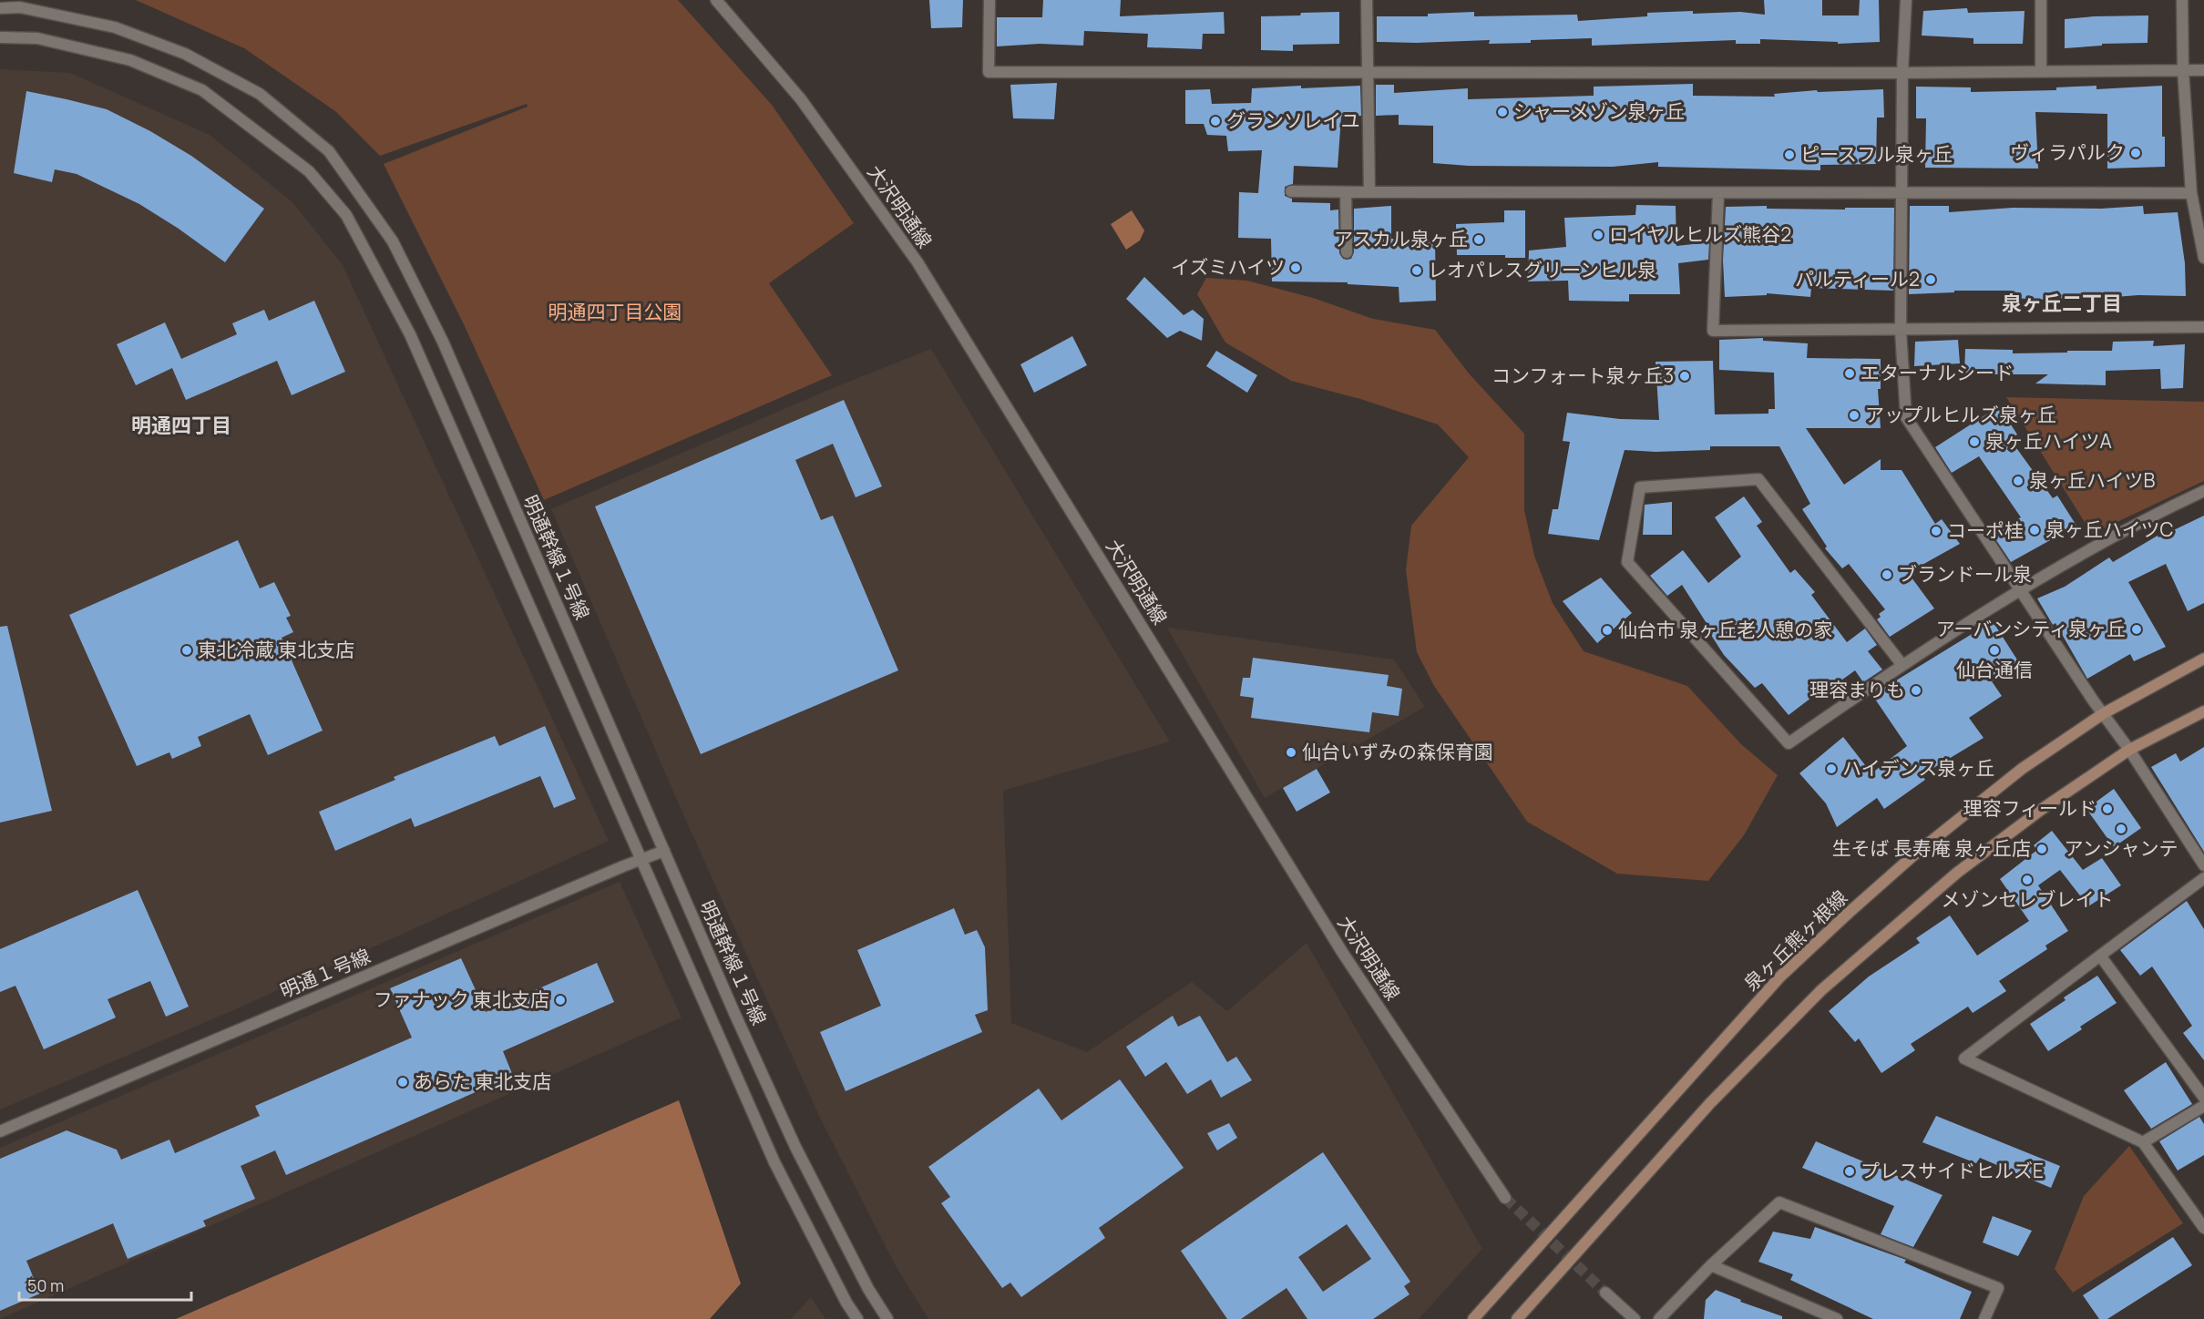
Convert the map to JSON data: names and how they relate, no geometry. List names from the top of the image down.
{
  "streets": {
    "main road": ["泉ヶ丘熊ヶ根線"],
    "street": ["大沢明通線", "明通幹線１号線", "明通１号線"]
  },
  "crossings": [
    ["明通幹線１号線", "明通１号線"]
  ],
  "districts": ["泉ヶ丘二丁目", "明通四丁目"],
  "parks": ["明通四丁目公園"],
  "places": [
    "シャーメゾン泉ヶ丘",
    "グランソレイユ",
    "ヴィラパルク",
    "ピースフル泉ヶ丘",
    "ロイヤルヒルズ熊谷2",
    "アスカル泉ヶ丘",
    "イズミハイツ",
    "レオパレスグリーンヒル泉",
    "パルティール2",
    "エターナルシード",
    "コンフォート泉ヶ丘3",
    "アップルヒルズ泉ヶ丘",
    "泉ヶ丘ハイツA",
    "泉ヶ丘ハイツB",
    "泉ヶ丘ハイツC",
    "コーポ桂",
    "ブランドール泉",
    "アーバンシティ泉ヶ丘",
    "仙台市 泉ヶ丘老人憩の家",
    "東北冷蔵 東北支店",
    "仙台通信",
    "理容まりも",
    "仙台いずみの森保育園",
    "ハイデンス泉ヶ丘",
    "理容フィールド",
    "アンシャンテ",
    "生そば 長寿庵 泉ヶ丘店",
    "メゾンセレブレイト",
    "ファナック 東北支店",
    "あらた 東北支店",
    "プレスサイドヒルズE"
  ],
  "scale_bar": "50 m"
}
